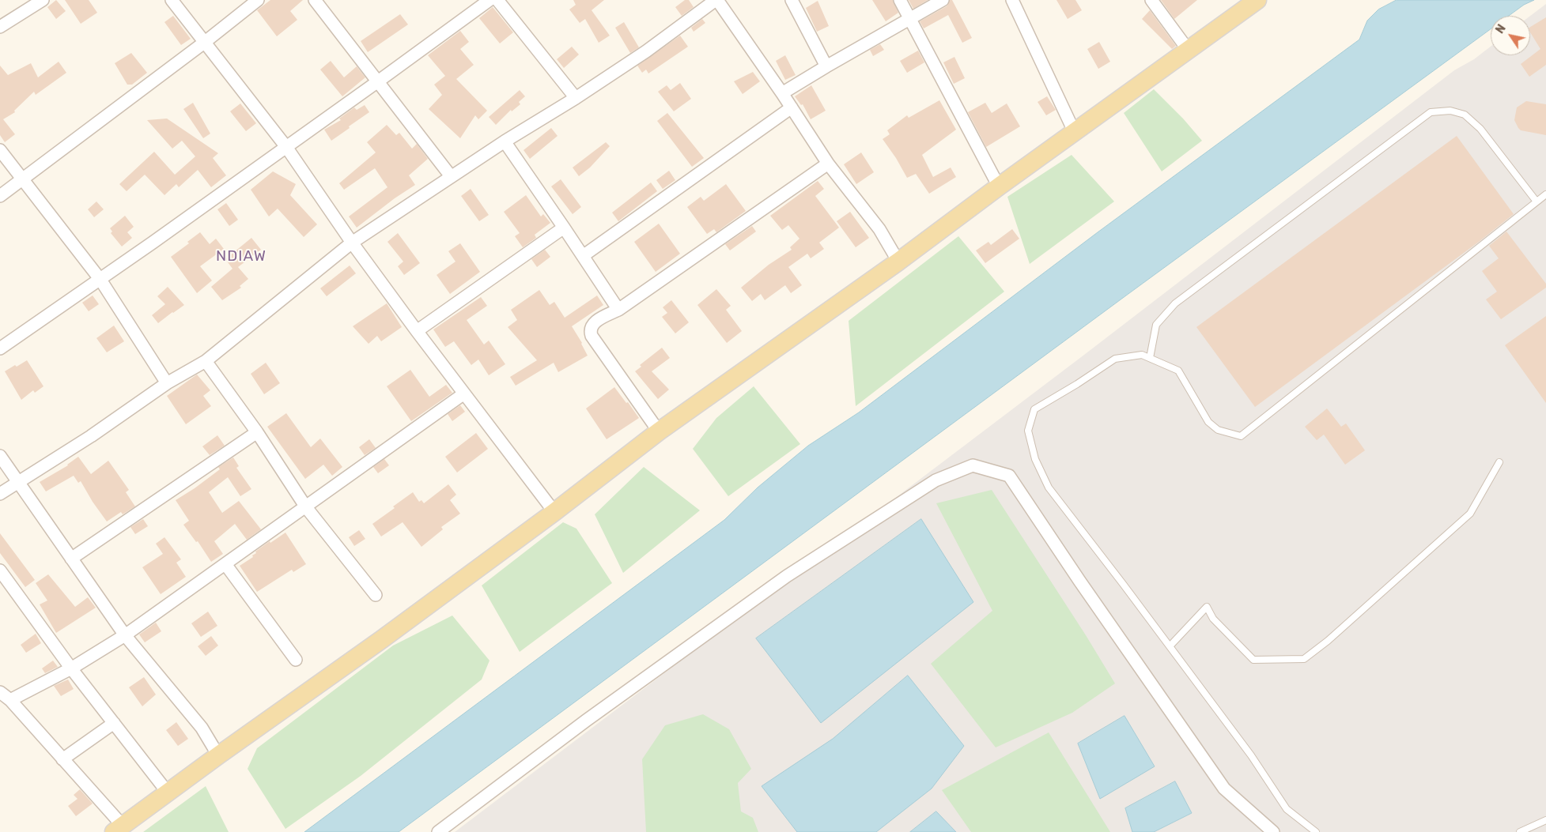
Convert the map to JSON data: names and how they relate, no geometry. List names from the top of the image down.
{
  "districts": ["NDIAW"],
  "north": "top left"
}
